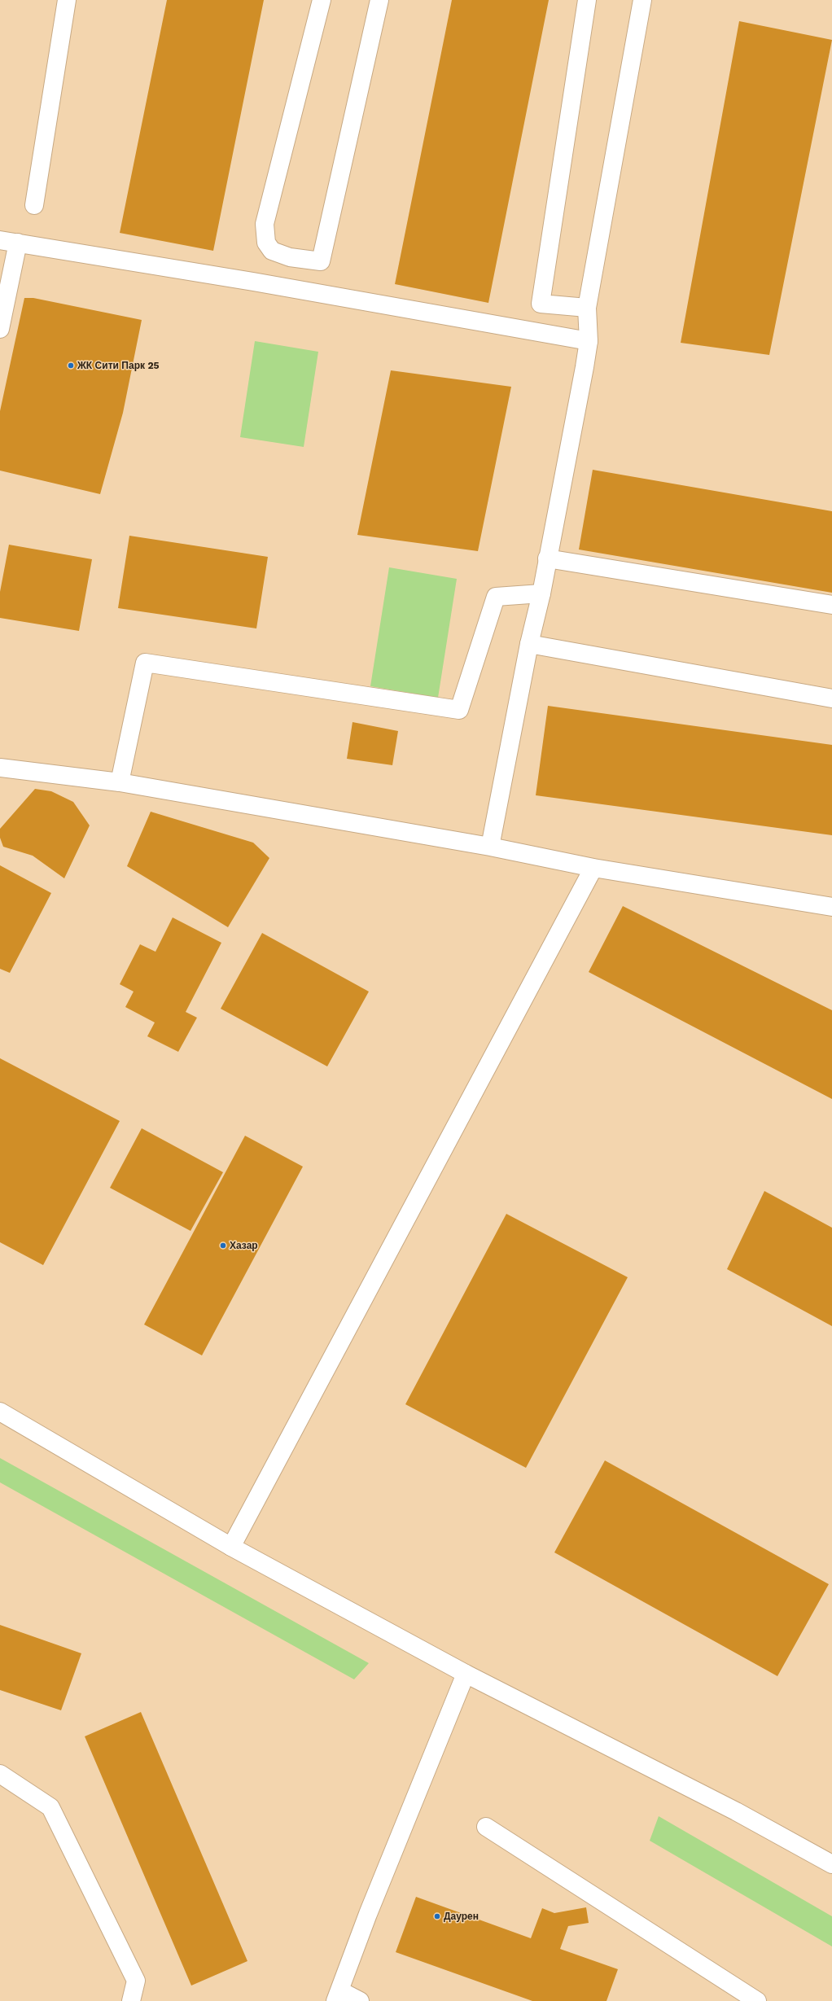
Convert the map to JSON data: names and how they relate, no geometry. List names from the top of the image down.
{
  "places": ["ЖК Сити Парк 25", "Хазар", "Даурен"]
}
